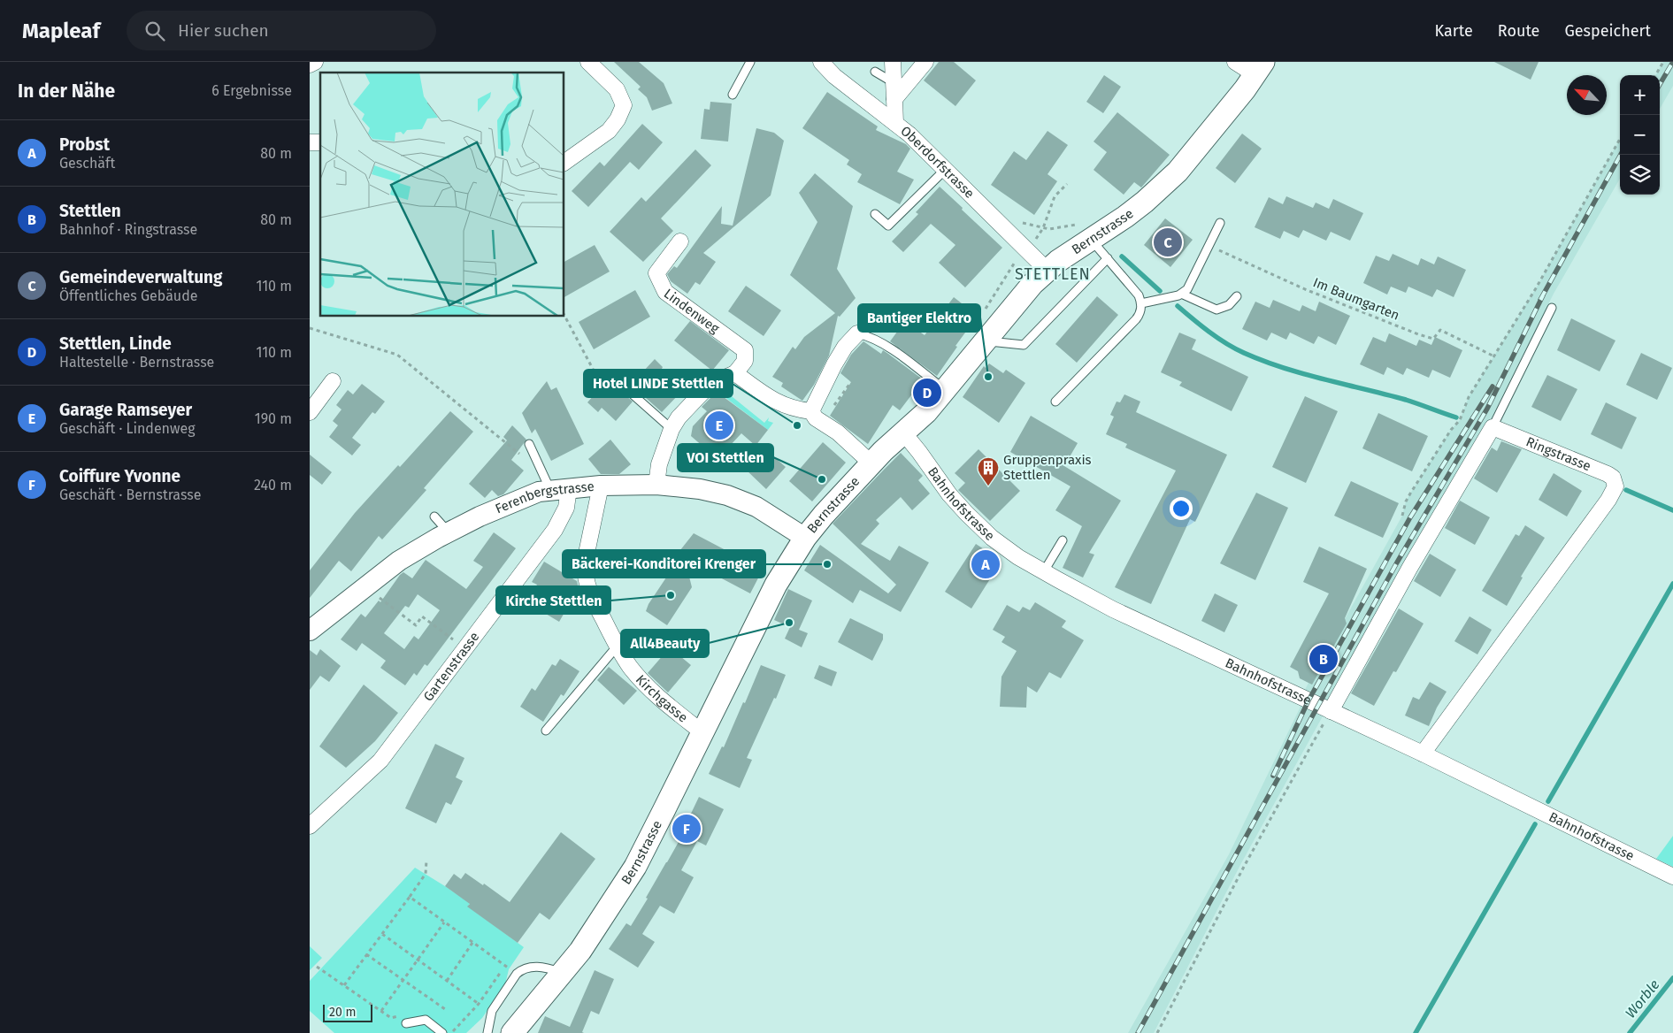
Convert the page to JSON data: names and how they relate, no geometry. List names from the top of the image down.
{
  "streets": {
    "main road": ["Bernstrasse"],
    "street": [
      "Oberdorfstrasse",
      "Lindenweg",
      "Ringstrasse",
      "Ferenbergstrasse",
      "Bahnhofstrasse",
      "Gartenstrasse",
      "Kirchgasse"
    ],
    "path": ["Im Baumgarten"]
  },
  "crossings": [
    ["Oberdorfstrasse", "Bernstrasse"],
    ["Bernstrasse", "Ferenbergstrasse"],
    ["Bernstrasse", "Bahnhofstrasse"],
    ["Bernstrasse", "Kirchgasse"],
    ["Ringstrasse", "Bahnhofstrasse"],
    ["Ferenbergstrasse", "Gartenstrasse"],
    ["Ferenbergstrasse", "Kirchgasse"]
  ],
  "districts": ["STETTLEN"],
  "water": ["Worble"],
  "places": {
    "other": [
      "Bantiger Elektro",
      "Hotel LINDE Stettlen",
      "VOI Stettlen",
      "Bäckerei-Konditorei Krenger",
      "Kirche Stettlen",
      "All4Beauty"
    ],
    "building": ["Gruppenpraxis Stettlen"]
  },
  "scale_bar": "20 m",
  "north": "top left",
  "page": {
    "header": "Mapleaf",
    "search": "Hier suchen",
    "nav": ["Karte", "Route", "Gespeichert"],
    "heading": ["In der Nähe", "6 Ergebnisse"],
    "map_buttons": ["+", "−"],
    "list": [
      {
        "mark": "A",
        "name": "Probst",
        "note": "Geschäft",
        "value": "80 m"
      },
      {
        "mark": "B",
        "name": "Stettlen",
        "note": "Bahnhof · Ringstrasse",
        "value": "80 m"
      },
      {
        "mark": "C",
        "name": "Gemeindeverwaltung",
        "note": "Öffentliches Gebäude",
        "value": "110 m"
      },
      {
        "mark": "D",
        "name": "Stettlen, Linde",
        "note": "Haltestelle · Bernstrasse",
        "value": "110 m"
      },
      {
        "mark": "E",
        "name": "Garage Ramseyer",
        "note": "Geschäft · Lindenweg",
        "value": "190 m"
      },
      {
        "mark": "F",
        "name": "Coiffure Yvonne",
        "note": "Geschäft · Bernstrasse",
        "value": "240 m"
      }
    ],
    "pins": [
      "C",
      "D",
      "E",
      "A",
      "B",
      "F"
    ],
    "scale": "20 m"
  }
}
